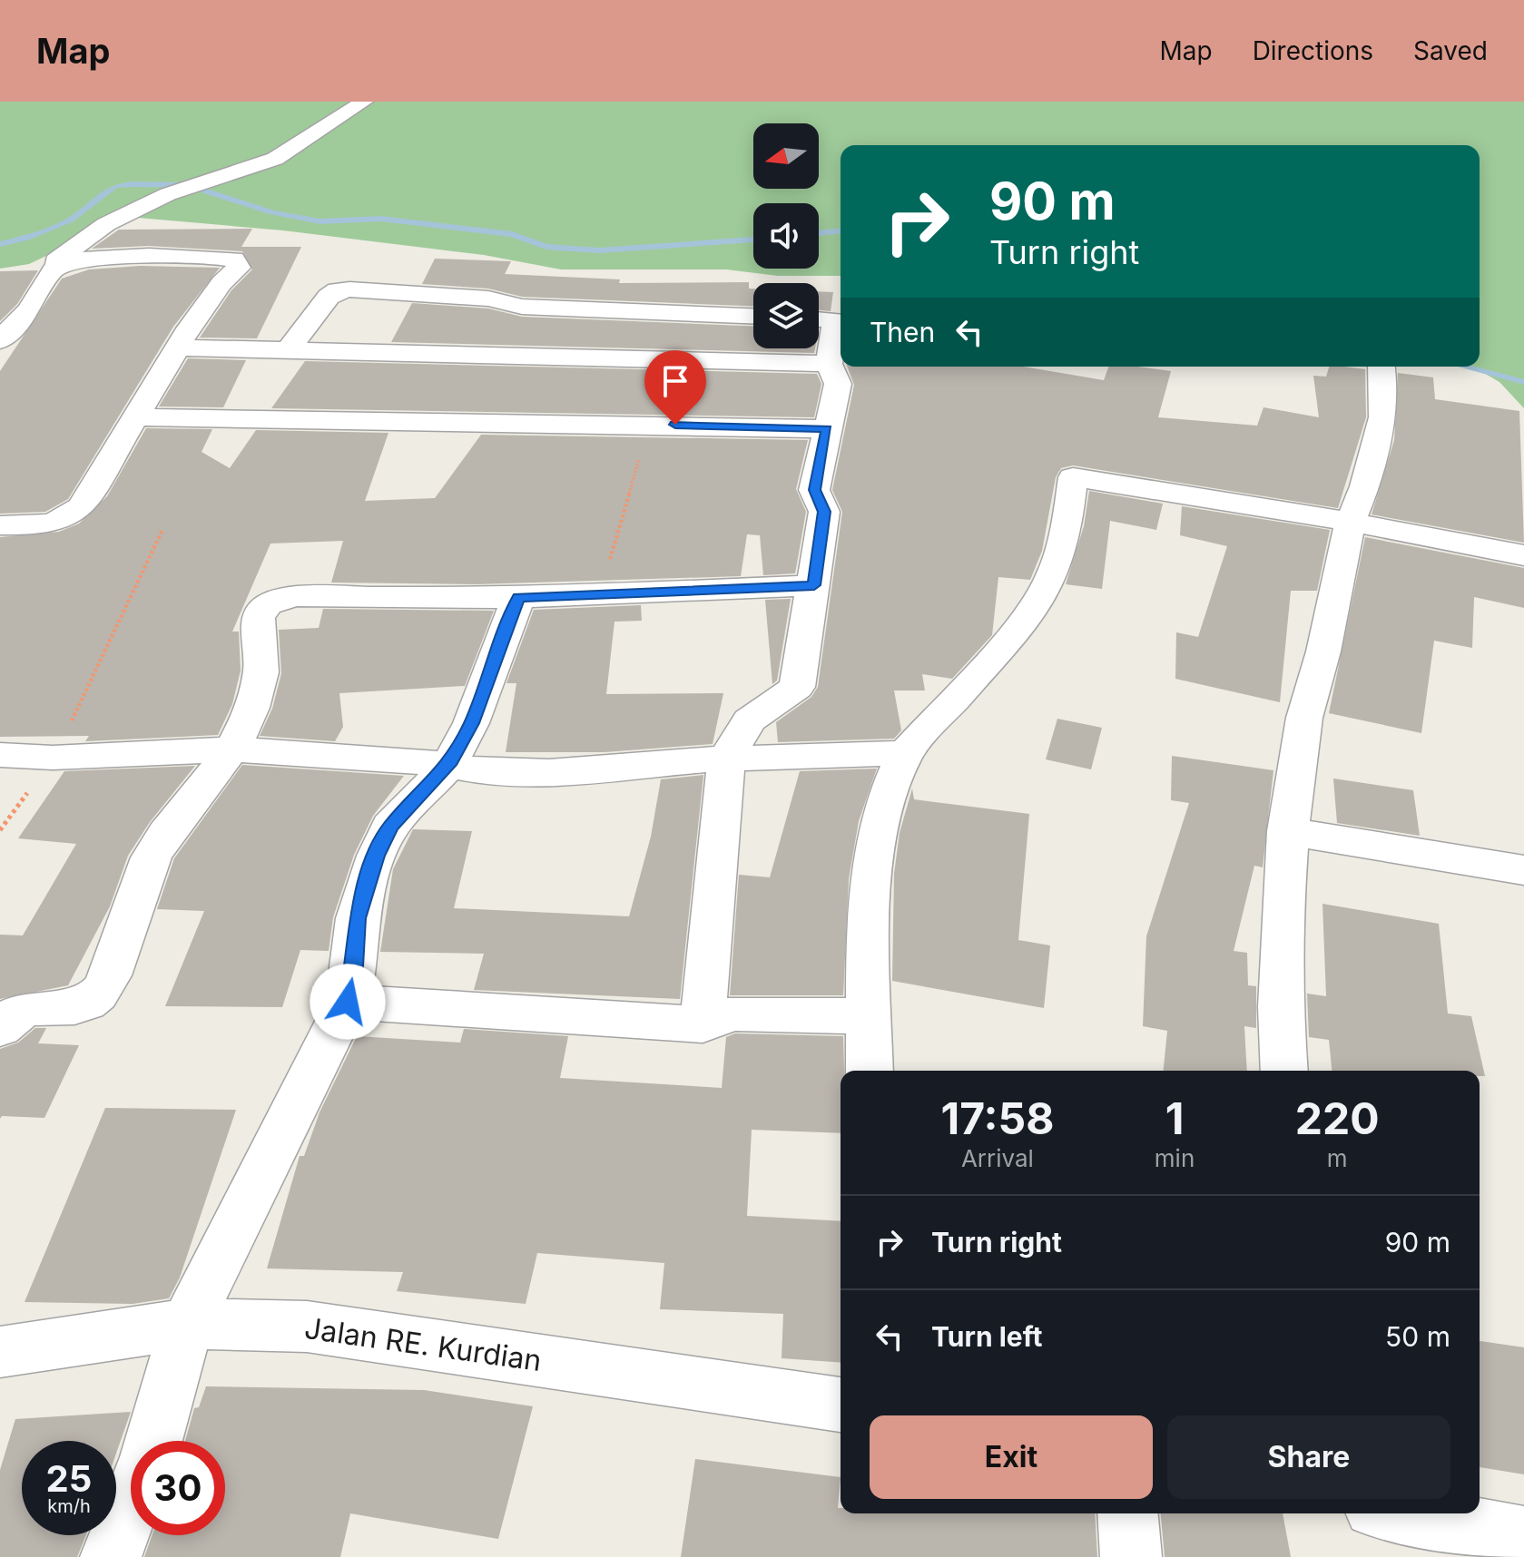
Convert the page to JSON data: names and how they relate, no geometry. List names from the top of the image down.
{
  "streets": {
    "street": ["Jalan RE. Kurdian"]
  },
  "north": "left",
  "page": {
    "header": "Map",
    "nav": ["Map", "Directions", "Saved"],
    "turn": ["90 m", "Turn right"],
    "then": "Then",
    "eta": [
      "17:58",
      "Arrival",
      "1",
      "min",
      "220",
      "m"
    ],
    "list": [
      {
        "name": "Turn right",
        "value": "90 m"
      },
      {
        "name": "Turn left",
        "value": "50 m"
      }
    ],
    "buttons": ["Exit", "Share"],
    "speed": "25 km/h",
    "limit": "30"
  }
}
